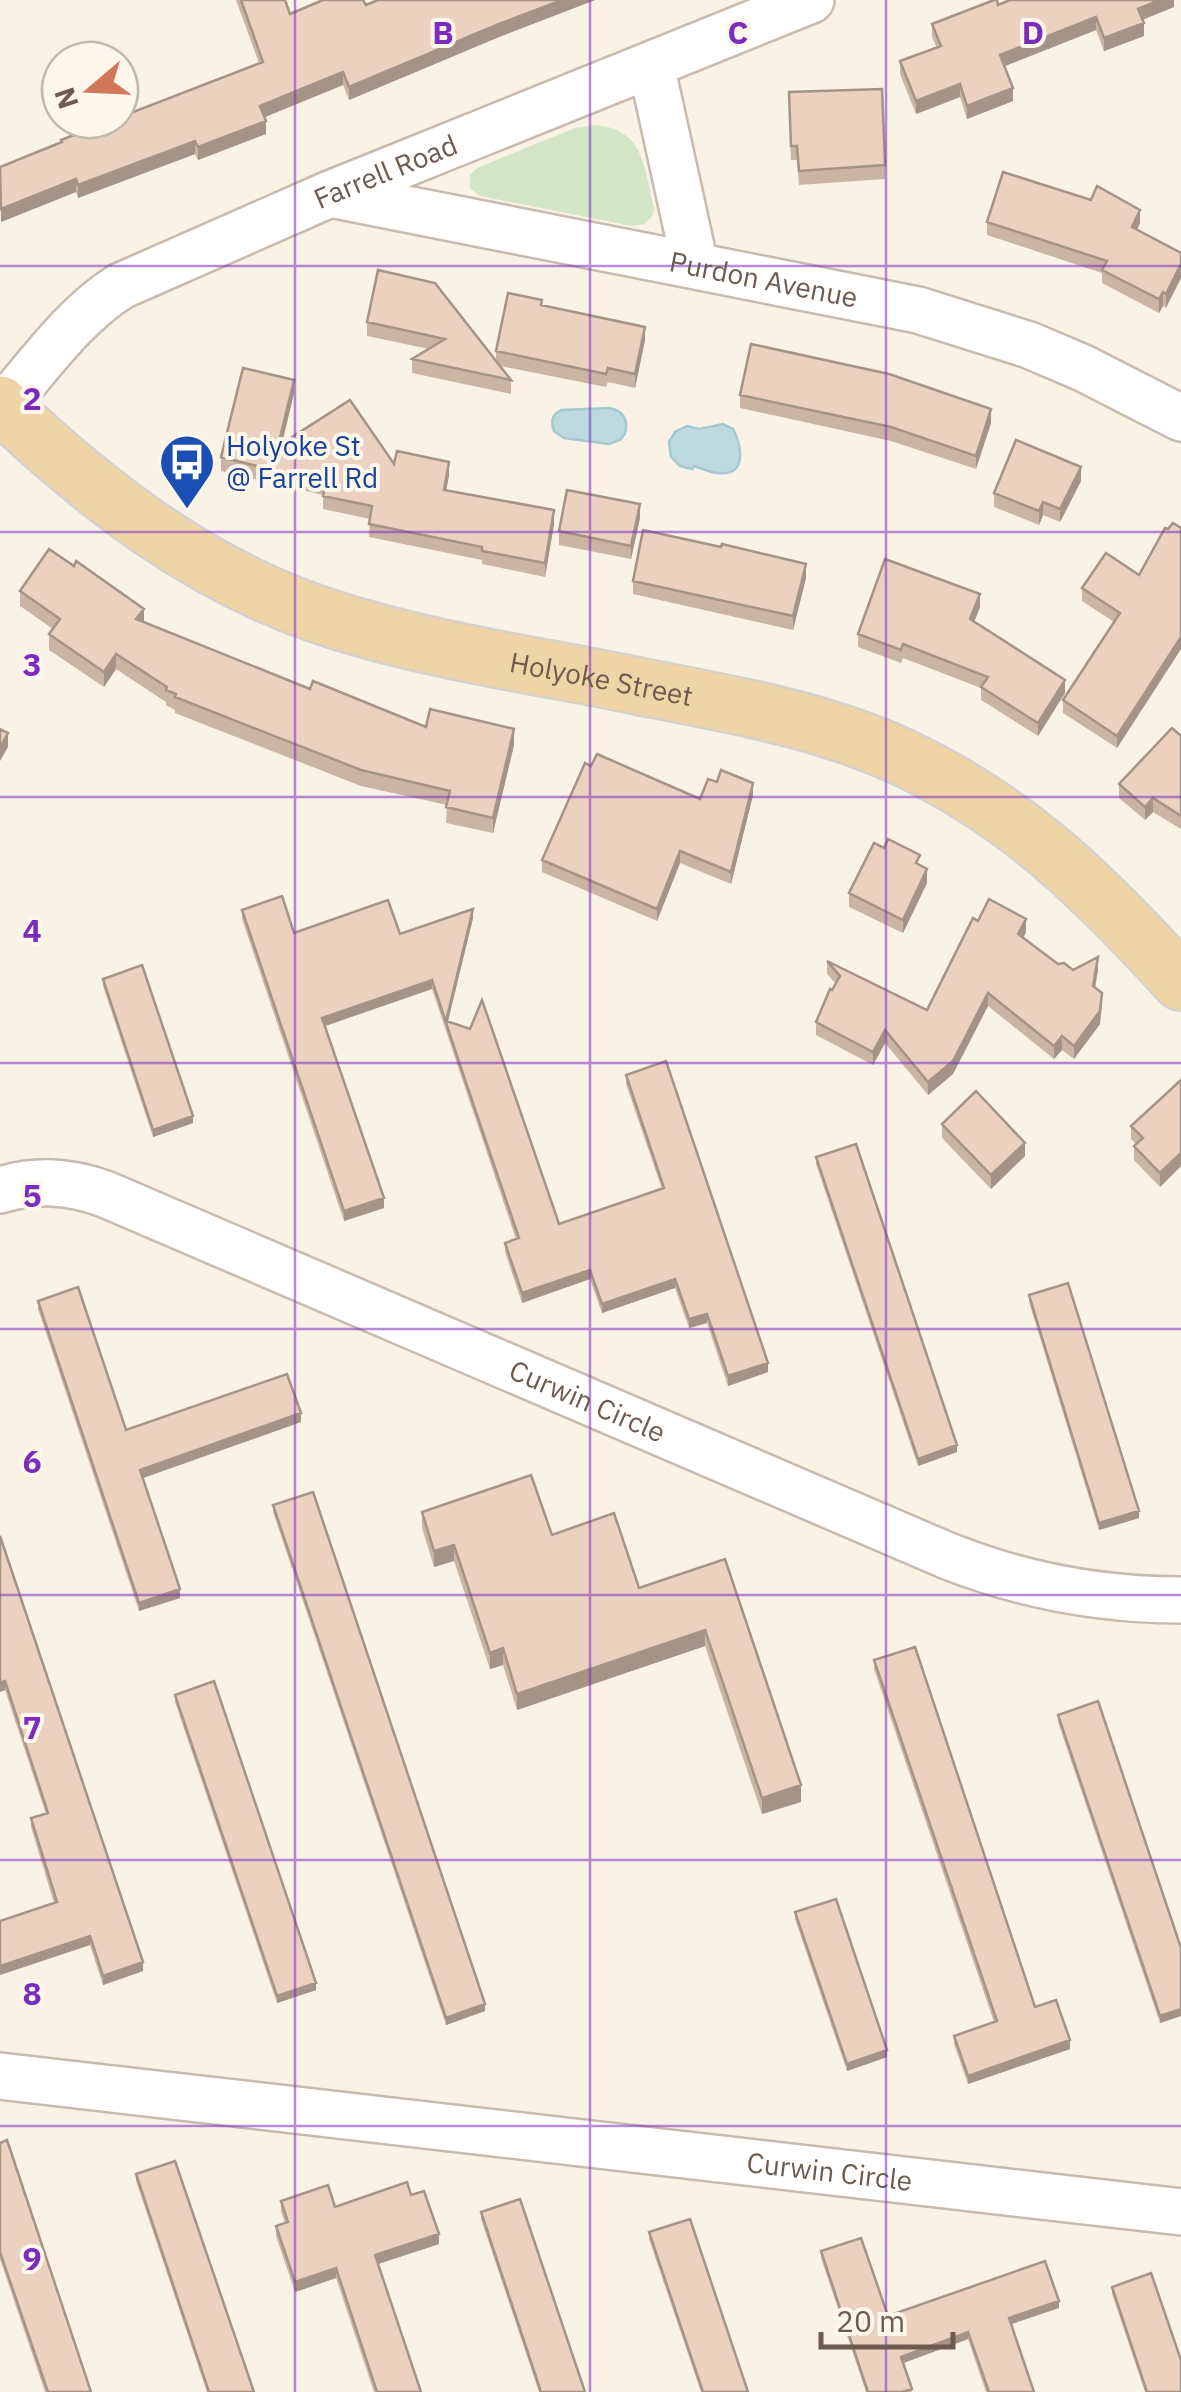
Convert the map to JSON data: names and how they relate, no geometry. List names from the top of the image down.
{
  "streets": {
    "main road": ["Holyoke Street"],
    "street": ["Farrell Road", "Purdon Avenue", "Curwin Circle"]
  },
  "crossings": [
    ["Farrell Road", "Purdon Avenue"],
    ["Farrell Road", "Holyoke Street"]
  ],
  "places": {
    "bus stop": ["Holyoke St @ Farrell Rd"]
  },
  "scale_bar": "20 m",
  "north": "left",
  "grid": {
    "columns": ["B", "C", "D"],
    "rows": [
      "2",
      "3",
      "4",
      "5",
      "6",
      "7",
      "8",
      "9"
    ]
  }
}
